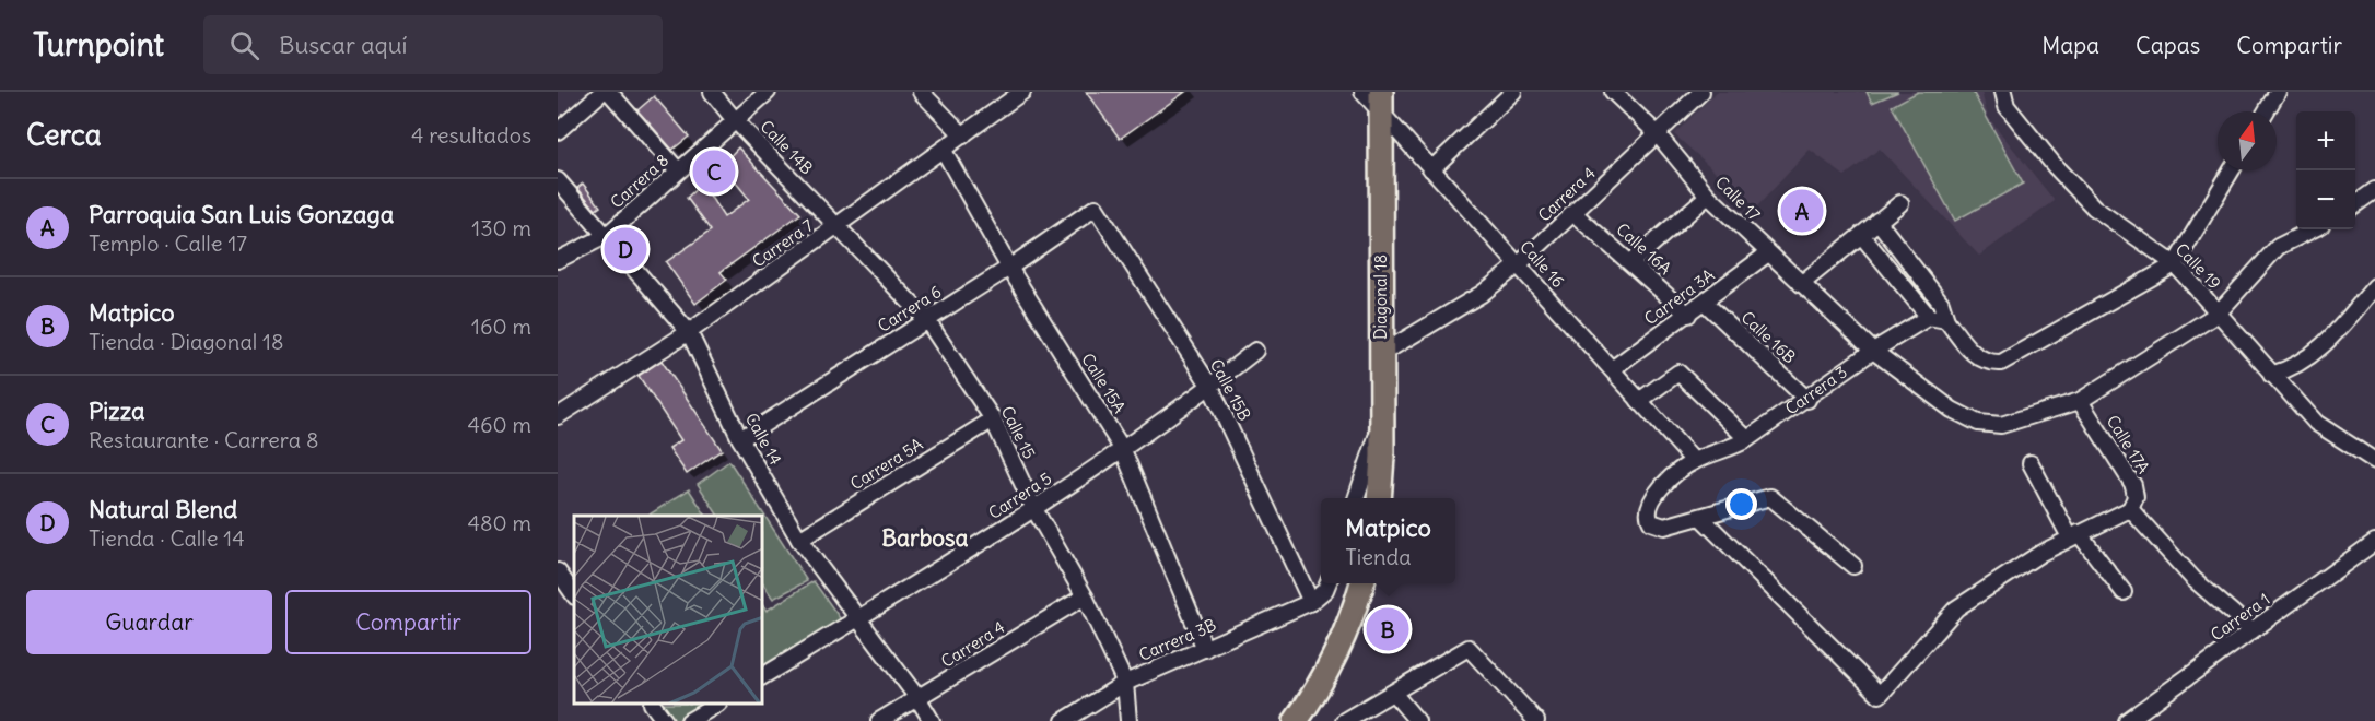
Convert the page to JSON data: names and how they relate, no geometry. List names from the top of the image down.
{
  "streets": {
    "main road": ["Diagonal 18"],
    "street": [
      "Calle 14B",
      "Carrera 8",
      "Carrera 4",
      "Calle 17",
      "Carrera 7",
      "Calle 16A",
      "Calle 16",
      "Calle 19",
      "Carrera 3A",
      "Carrera 6",
      "Calle 16B",
      "Calle 15A",
      "Calle 15B",
      "Carrera 3",
      "Calle 15",
      "Calle 14",
      "Calle 17A",
      "Carrera 5A",
      "Carrera 5",
      "Carrera 1",
      "Carrera 3B"
    ]
  },
  "crossings": [
    ["Calle 14B", "Carrera 8"],
    ["Calle 14B", "Carrera 7"],
    ["Calle 14B", "Calle 15"],
    ["Carrera 8", "Calle 14"],
    ["Carrera 4", "Calle 17"],
    ["Carrera 4", "Calle 16A"],
    ["Carrera 4", "Calle 16"],
    ["Carrera 4", "Diagonal 18"],
    ["Carrera 4", "Calle 15"],
    ["Carrera 4", "Calle 14"],
    ["Calle 17", "Calle 19"],
    ["Calle 17", "Carrera 3A"],
    ["Calle 17", "Carrera 3"],
    ["Calle 17", "Calle 17A"],
    ["Carrera 7", "Calle 15A"],
    ["Carrera 7", "Calle 15"],
    ["Carrera 7", "Calle 14"],
    ["Calle 16A", "Carrera 3A"],
    ["Calle 16", "Diagonal 18"],
    ["Calle 16", "Carrera 3A"],
    ["Calle 16", "Carrera 3"],
    ["Carrera 3A", "Calle 16B"],
    ["Carrera 6", "Calle 15A"],
    ["Carrera 6", "Calle 15B"],
    ["Carrera 6", "Calle 15"],
    ["Carrera 6", "Calle 14"],
    ["Calle 16B", "Carrera 3"],
    ["Calle 15A", "Carrera 5"],
    ["Calle 15A", "Carrera 3B"],
    ["Calle 15B", "Carrera 5"],
    ["Calle 15B", "Carrera 3B"],
    ["Calle 15", "Carrera 5A"],
    ["Calle 15", "Carrera 5"],
    ["Calle 15", "Carrera 3B"],
    ["Calle 14", "Carrera 5A"],
    ["Calle 14", "Carrera 5"]
  ],
  "districts": ["Barbosa"],
  "north": "top",
  "page": {
    "header": "Turnpoint",
    "search": "Buscar aquí",
    "nav": ["Mapa", "Capas", "Compartir"],
    "heading": ["Cerca", "4 resultados"],
    "map_buttons": ["+", "−"],
    "pins": [
      "C",
      "A",
      "D",
      "B"
    ],
    "list": [
      {
        "mark": "A",
        "name": "Parroquia San Luis Gonzaga",
        "note": "Templo · Calle 17",
        "value": "130 m"
      },
      {
        "mark": "B",
        "name": "Matpico",
        "note": "Tienda · Diagonal 18",
        "value": "160 m"
      },
      {
        "mark": "C",
        "name": "Pizza",
        "note": "Restaurante · Carrera 8",
        "value": "460 m"
      },
      {
        "mark": "D",
        "name": "Natural Blend",
        "note": "Tienda · Calle 14",
        "value": "480 m"
      }
    ],
    "popup": ["Matpico", "Tienda"],
    "buttons": ["Guardar", "Compartir"]
  }
}
